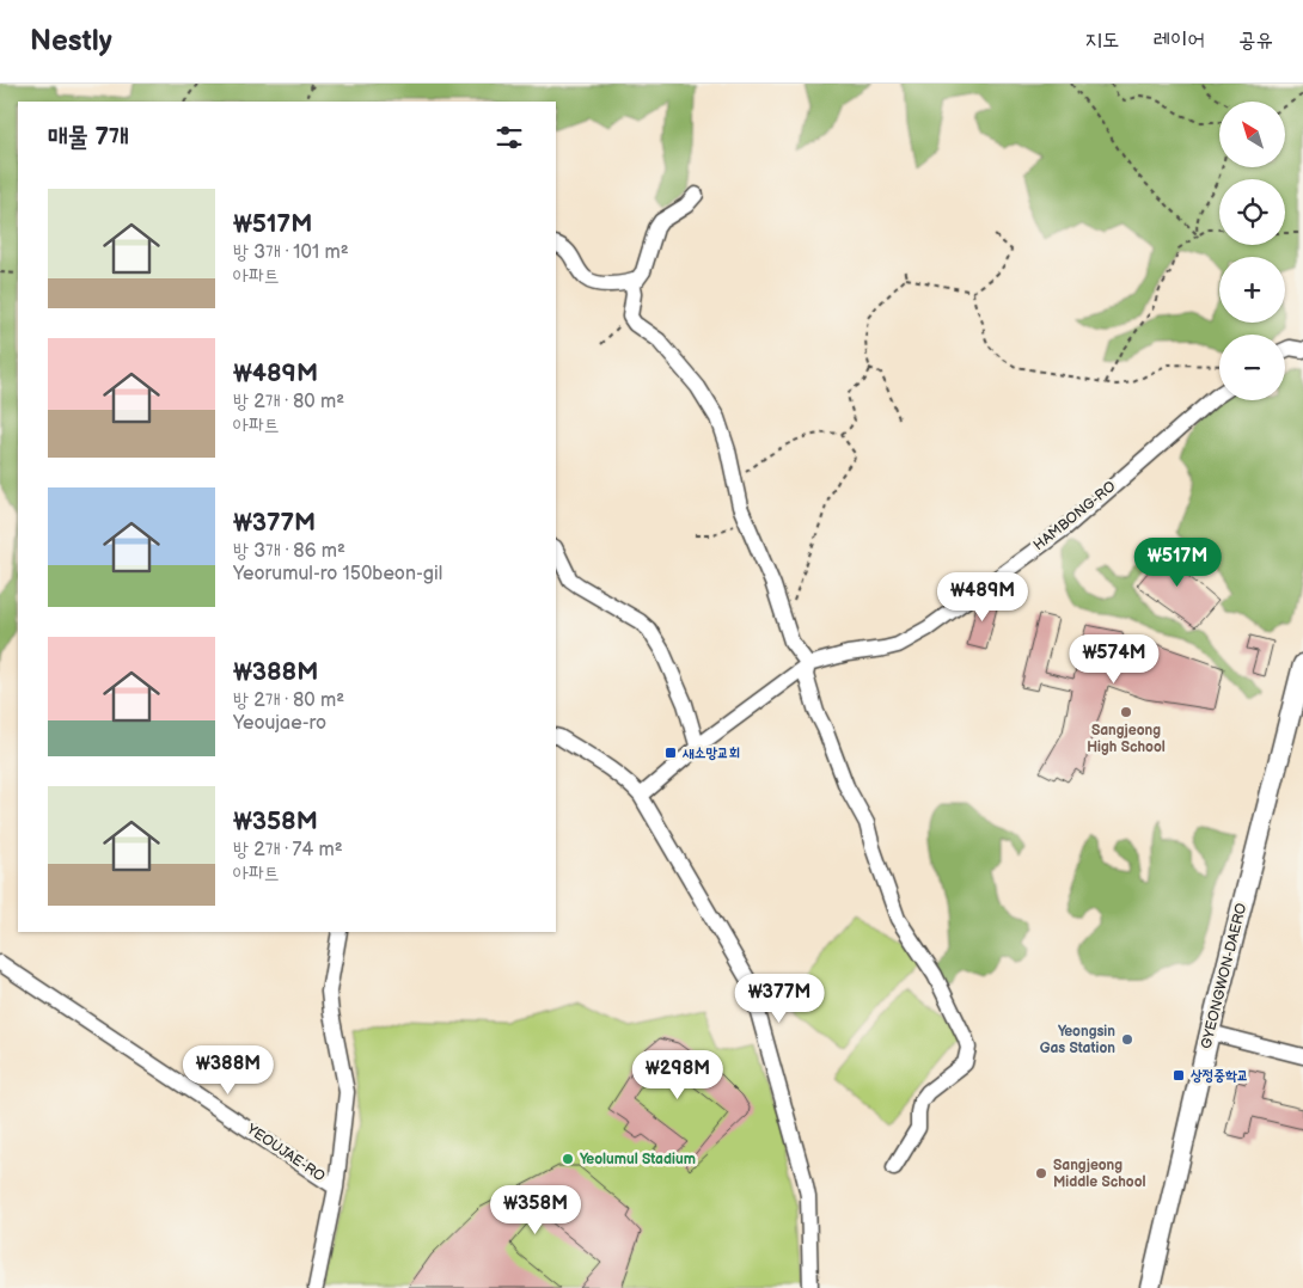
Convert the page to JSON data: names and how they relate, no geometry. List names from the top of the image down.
{
  "streets": {
    "main road": ["GYEONGWON-DAERO"],
    "street": ["HAMBONG-RO", "YEOUJAE-RO"]
  },
  "places": {
    "other": [
      "Sangjeong High School",
      "Yeongsin Gas Station",
      "Yeolumul Stadium",
      "Sangjeong Middle School"
    ],
    "transit": ["새소망교회", "상정중학교"]
  },
  "north": "top left",
  "page": {
    "header": "Nestly",
    "nav": ["지도", "레이어", "공유"],
    "map_buttons": ["+", "−"],
    "heading": "매물 7개",
    "list": [
      {
        "name": "₩517M",
        "note": "방 3개 · 101 m² · 아파트"
      },
      {
        "name": "₩489M",
        "note": "방 2개 · 80 m² · 아파트"
      },
      {
        "name": "₩377M",
        "note": "방 3개 · 86 m² · Yeorumul-ro 150beon-gil"
      },
      {
        "name": "₩388M",
        "note": "방 2개 · 80 m² · Yeoujae-ro"
      },
      {
        "name": "₩358M",
        "note": "방 2개 · 74 m² · 아파트"
      }
    ],
    "price": [
      "₩517M",
      "₩489M",
      "₩574M",
      "₩377M",
      "₩388M",
      "₩298M",
      "₩358M"
    ]
  }
}
